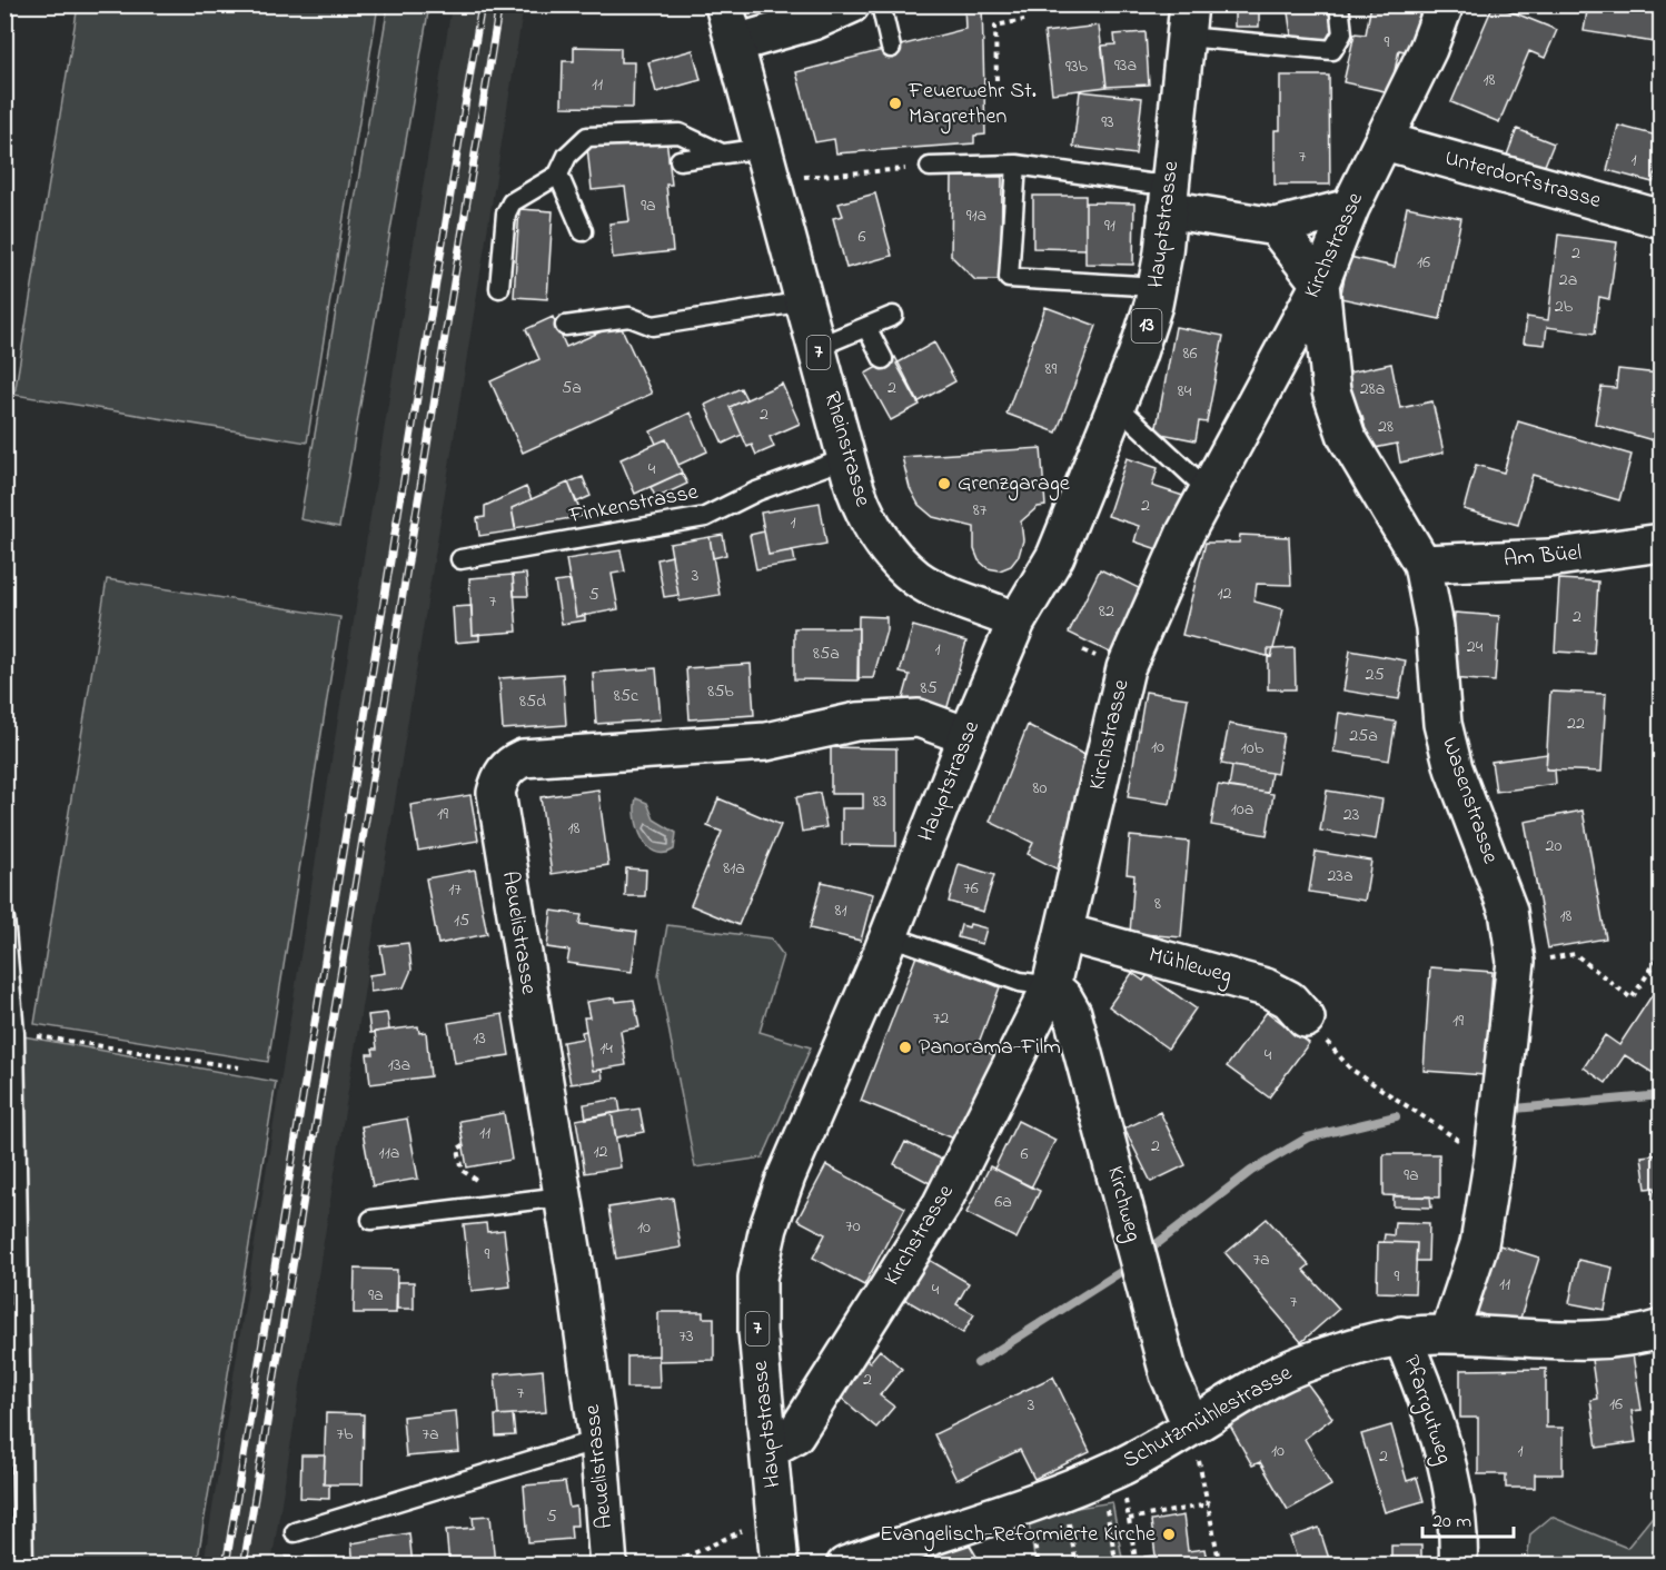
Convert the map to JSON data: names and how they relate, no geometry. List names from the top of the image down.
{
  "streets": {
    "street": [
      "Unterdorfstrasse",
      "Hauptstrasse",
      "Kirchstrasse",
      "13",
      "7",
      "Rheinstrasse",
      "Am Büel",
      "Wasenstrasse",
      "Aeuelistrasse",
      "Mühleweg",
      "Kirchweg",
      "Pfarrgutweg",
      "Schutzmühlestrasse"
    ],
    "lane": ["Finkenstrasse"]
  },
  "crossings": [
    ["Unterdorfstrasse", "Kirchstrasse"],
    ["Hauptstrasse", "Kirchstrasse"],
    ["Hauptstrasse", "Rheinstrasse"],
    ["Hauptstrasse", "Aeuelistrasse"],
    ["Kirchstrasse", "Wasenstrasse"],
    ["Kirchstrasse", "Mühleweg"],
    ["Kirchstrasse", "Kirchweg"],
    ["Rheinstrasse", "Finkenstrasse"],
    ["Am Büel", "Wasenstrasse"],
    ["Wasenstrasse", "Schutzmühlestrasse"],
    ["Kirchweg", "Schutzmühlestrasse"],
    ["Pfarrgutweg", "Schutzmühlestrasse"]
  ],
  "places": [
    "Feuerwehr St. Margrethen",
    "Grenzgarage",
    "Panorama-Film",
    "Evangelisch-Reformierte Kirche"
  ],
  "house_numbers": [
    "9",
    "93a",
    "93b",
    "18",
    "11",
    "93",
    "7",
    "1",
    "9a",
    "91a",
    "91",
    "6",
    "2",
    "16",
    "2a",
    "2b",
    "86",
    "89",
    "5a",
    "2",
    "28a",
    "84",
    "2",
    "28",
    "4",
    "2",
    "87",
    "1",
    "3",
    "12",
    "5",
    "7",
    "82",
    "2",
    "24",
    "1",
    "85a",
    "25",
    "85",
    "85b",
    "85c",
    "85d",
    "22",
    "25a",
    "10",
    "10b",
    "80",
    "83",
    "10a",
    "19",
    "23",
    "18",
    "20",
    "81a",
    "23a",
    "76",
    "17",
    "8",
    "81",
    "18",
    "15",
    "72",
    "19",
    "13",
    "14",
    "4",
    "13a",
    "11",
    "2",
    "12",
    "11a",
    "6",
    "9a",
    "6a",
    "70",
    "10",
    "9",
    "7a",
    "9",
    "11",
    "4",
    "9a",
    "7",
    "73",
    "2",
    "7",
    "16",
    "3",
    "7b",
    "7a",
    "10",
    "1",
    "2",
    "5"
  ],
  "scale_bar": "20 m"
}
